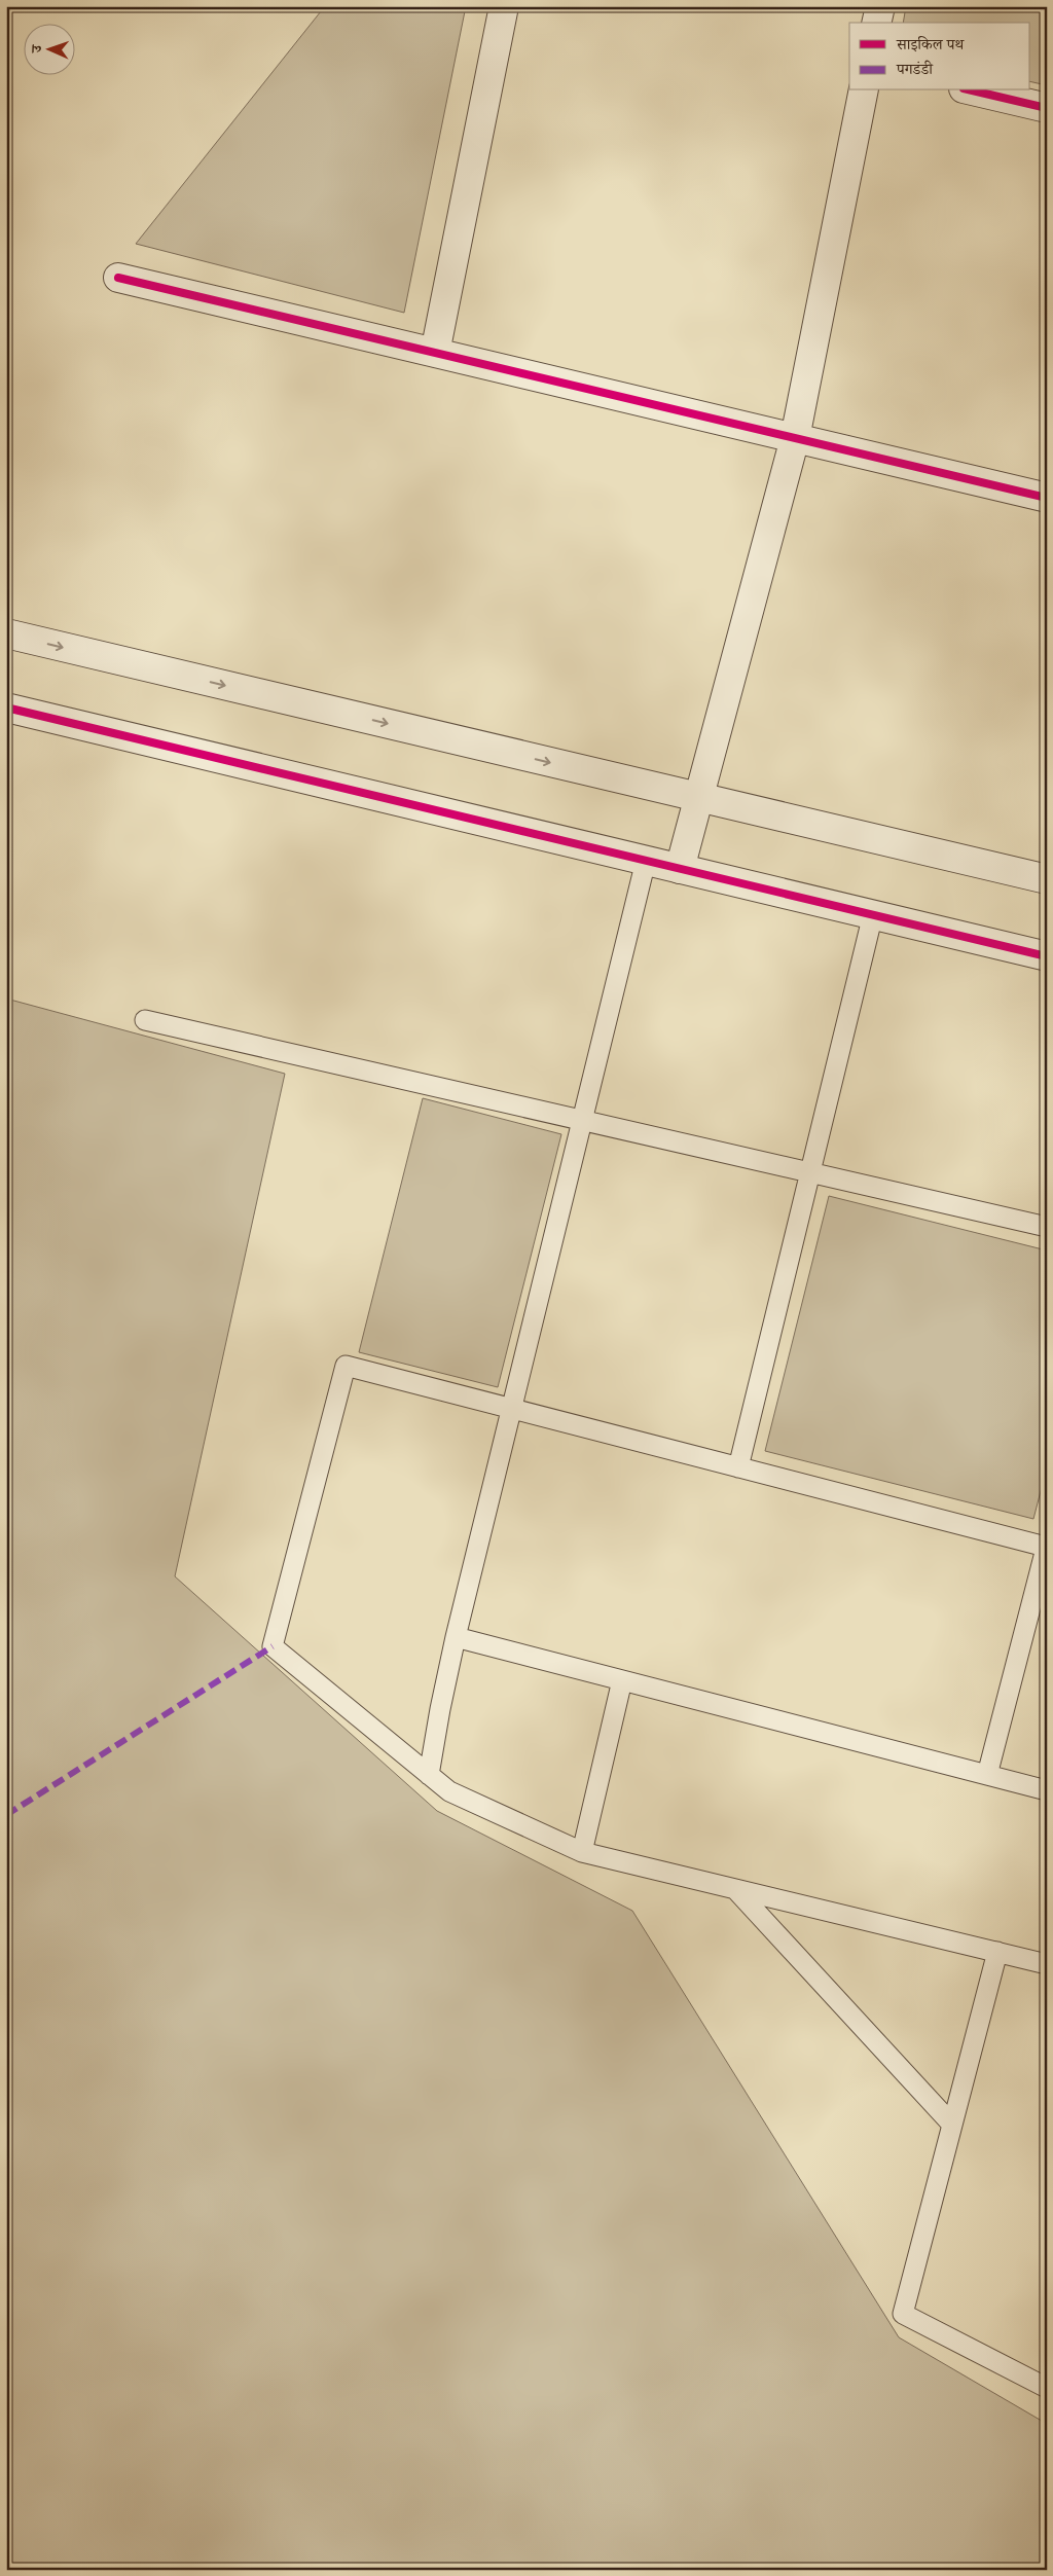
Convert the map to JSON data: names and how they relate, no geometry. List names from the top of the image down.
{
  "legend": ["साइकिल पथ", "पगडंडी"],
  "north": "left"
}
